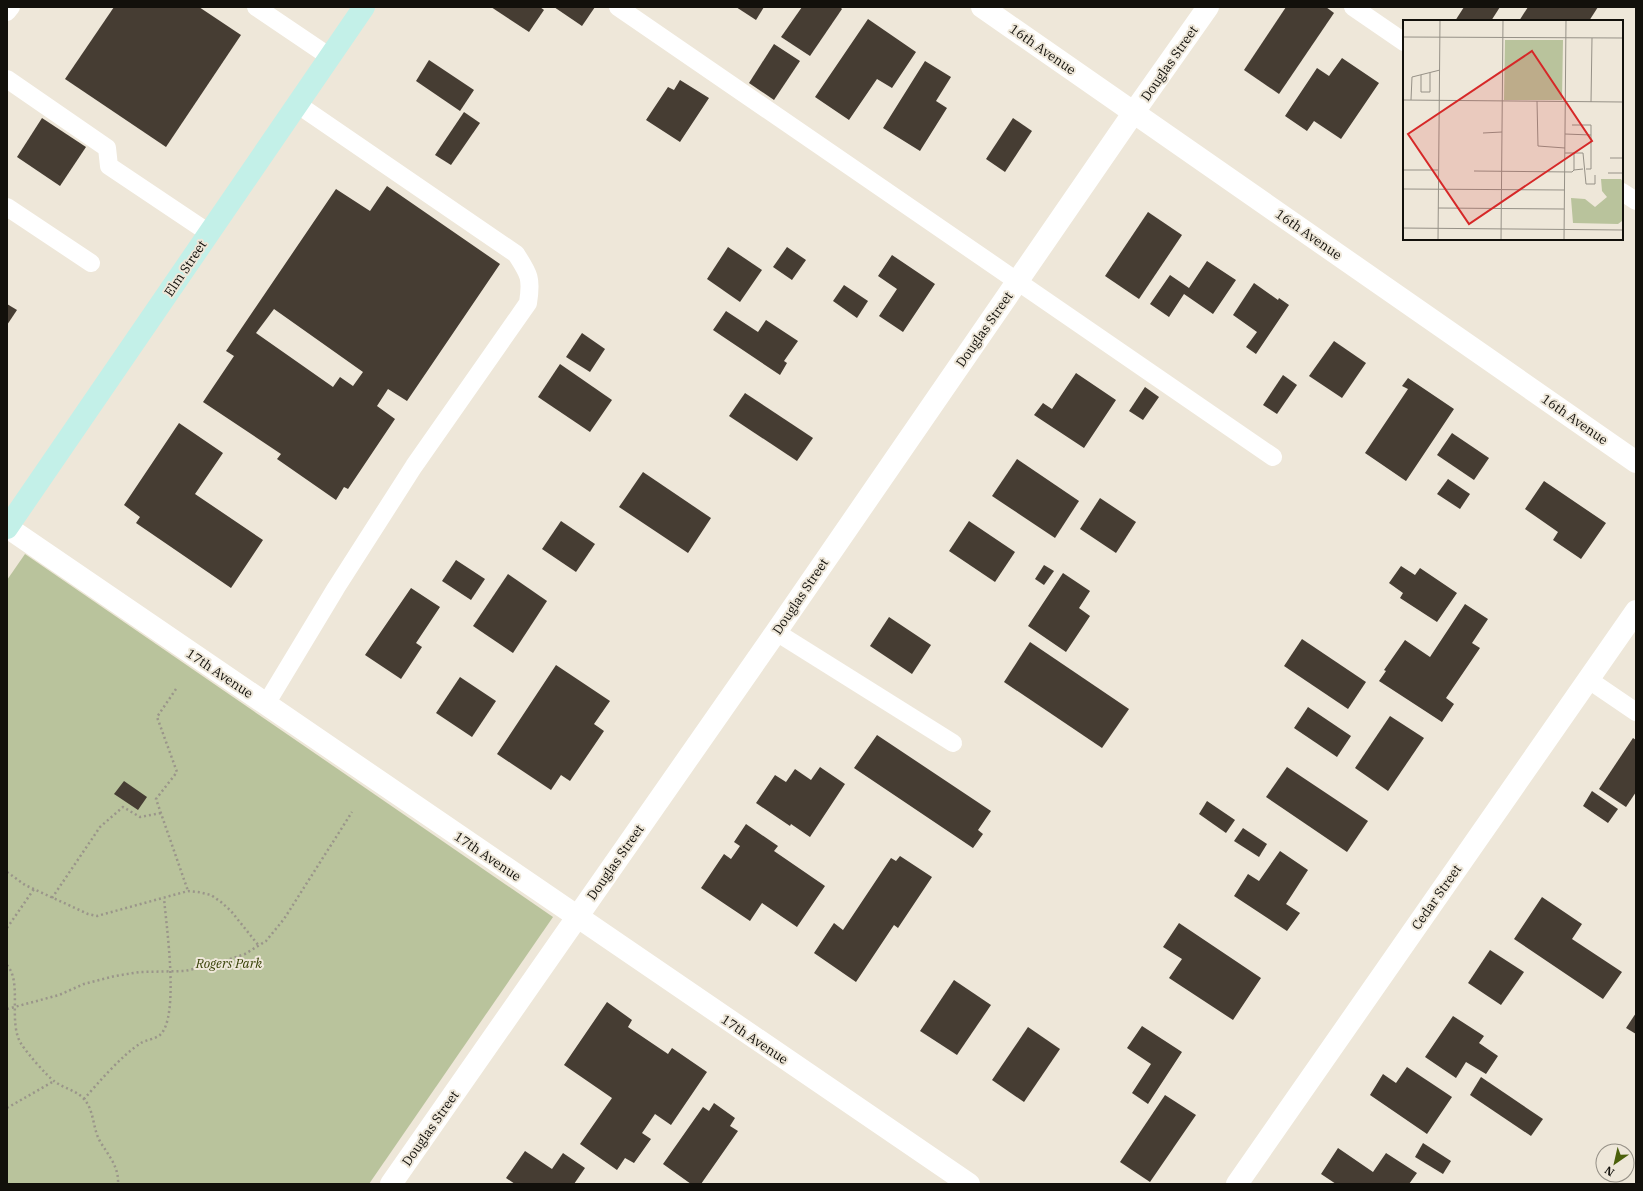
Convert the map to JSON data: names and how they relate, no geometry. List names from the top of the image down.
{
  "streets": {
    "street": [
      "16th Avenue",
      "Douglas Street",
      "Elm Street",
      "17th Avenue",
      "Cedar Street"
    ]
  },
  "crossings": [
    ["16th Avenue", "Douglas Street"],
    ["Douglas Street", "17th Avenue"],
    ["Elm Street", "17th Avenue"]
  ],
  "parks": ["Rogers Park"],
  "north": "bottom left"
}
